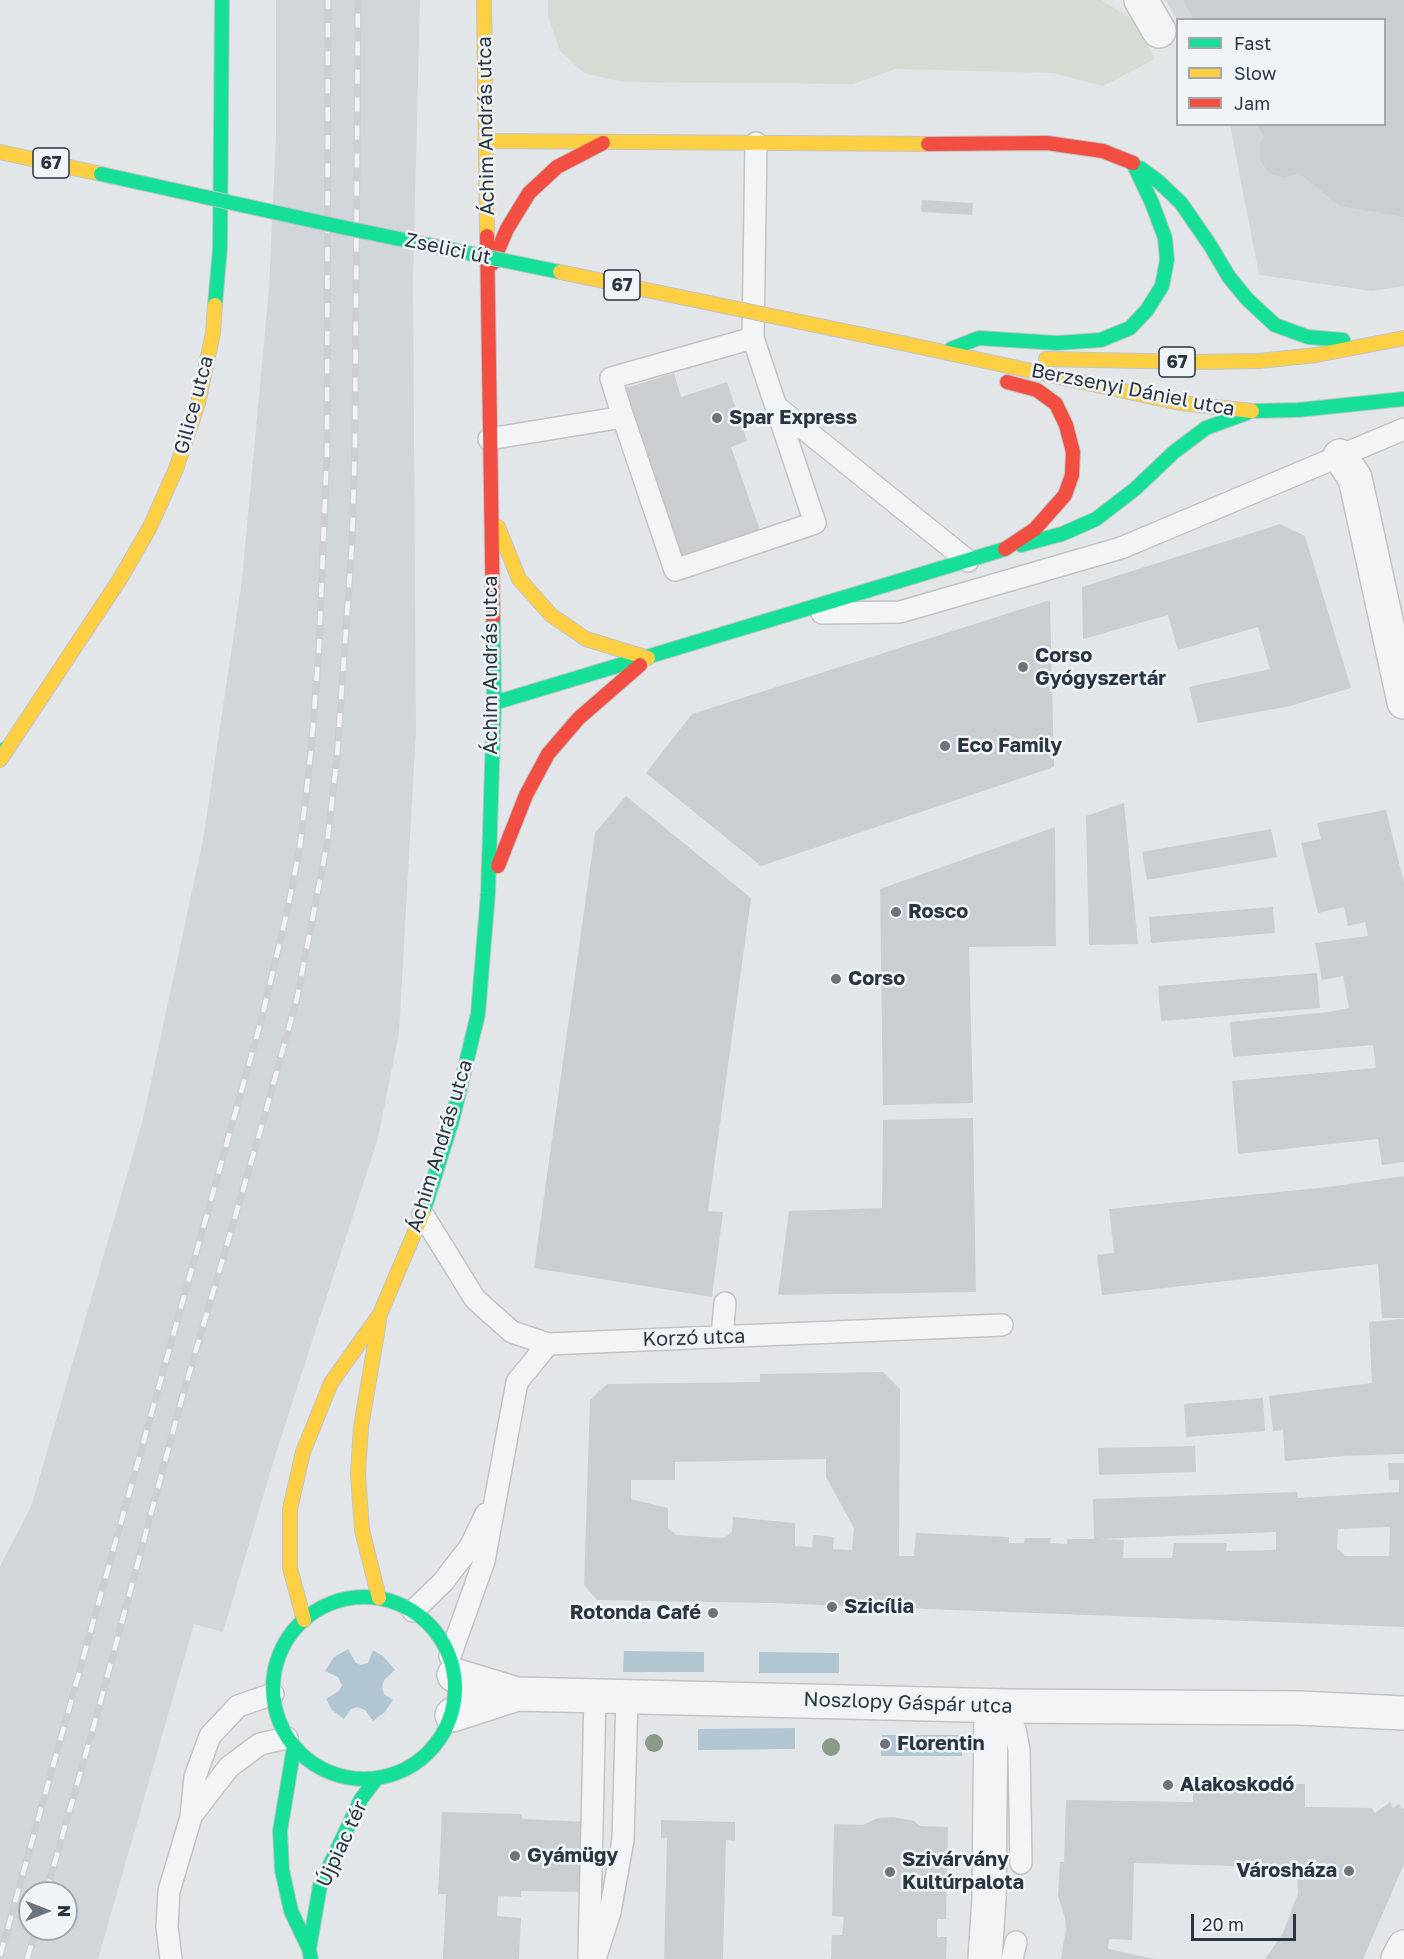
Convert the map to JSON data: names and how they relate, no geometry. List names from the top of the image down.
{
  "streets": {
    "street": [
      "Áchim András utca",
      "67",
      "Zselici út",
      "Berzsenyi Dániel utca",
      "Gilice utca",
      "Noszlopy Gáspár utca",
      "Újpiac tér"
    ],
    "lane": ["Korzó utca"]
  },
  "crossings": [
    ["Áchim András utca", "Noszlopy Gáspár utca"],
    ["Áchim András utca", "Újpiac tér"],
    ["Zselici út", "Berzsenyi Dániel utca"],
    ["Noszlopy Gáspár utca", "Újpiac tér"]
  ],
  "places": [
    "Spar Express",
    "Corso Gyógyszertár",
    "Eco Family",
    "Rosco",
    "Corso",
    "Szicília",
    "Rotonda Café",
    "Florentin",
    "Alakoskodó",
    "Gyámügy",
    "Városháza",
    "Szivárvány Kultúrpalota"
  ],
  "legend": ["Fast", "Slow", "Jam"],
  "scale_bar": "20 m",
  "north": "right"
}
